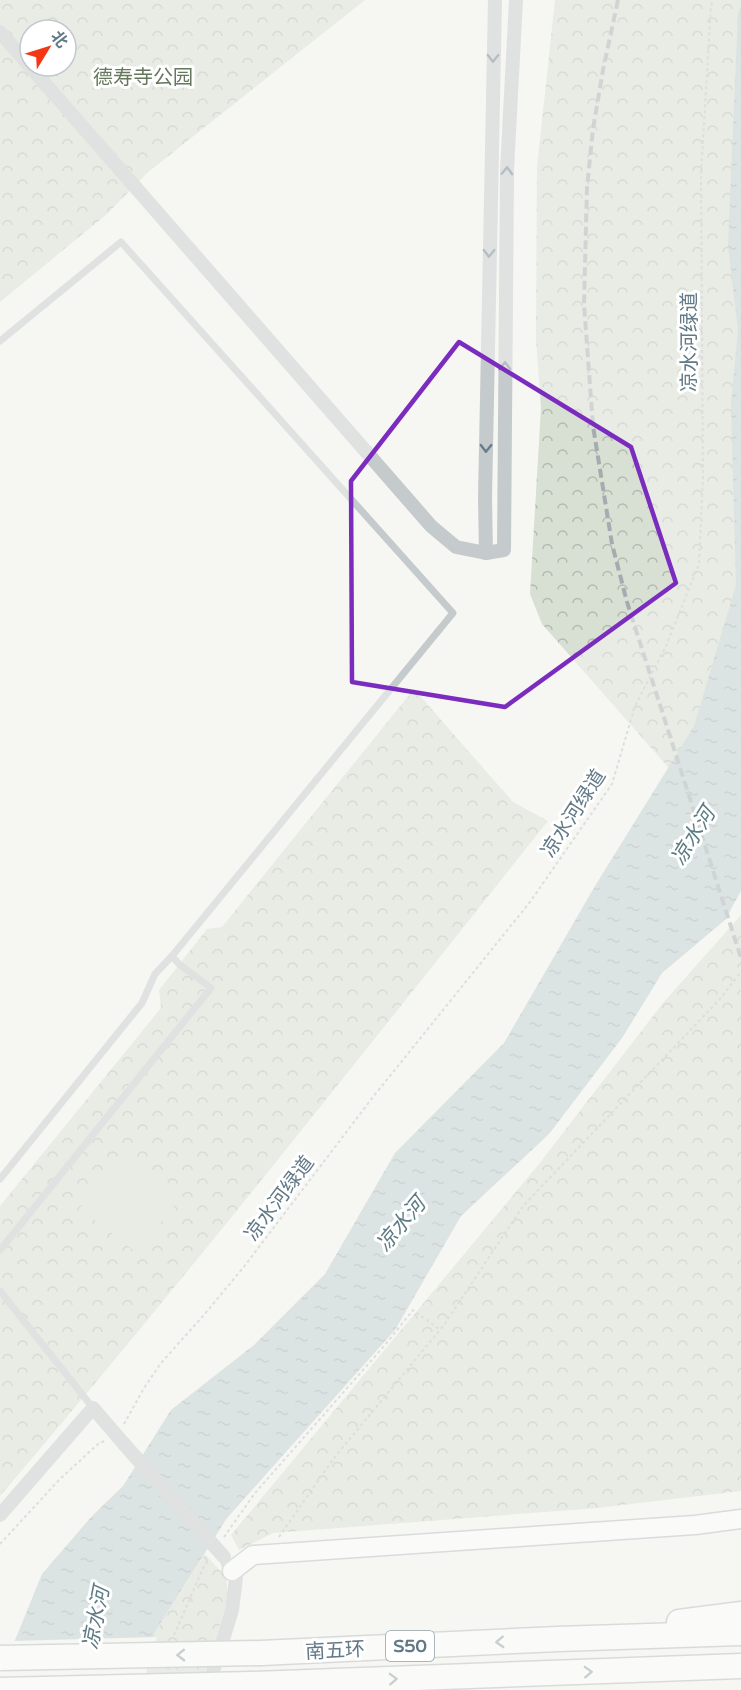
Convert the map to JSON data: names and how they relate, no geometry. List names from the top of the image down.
{
  "streets": {
    "highway": ["S50", "南五环"],
    "path": ["凉水河绿道"]
  },
  "water": ["凉水河"],
  "parks": ["德寿寺公园"],
  "north": "top right"
}
